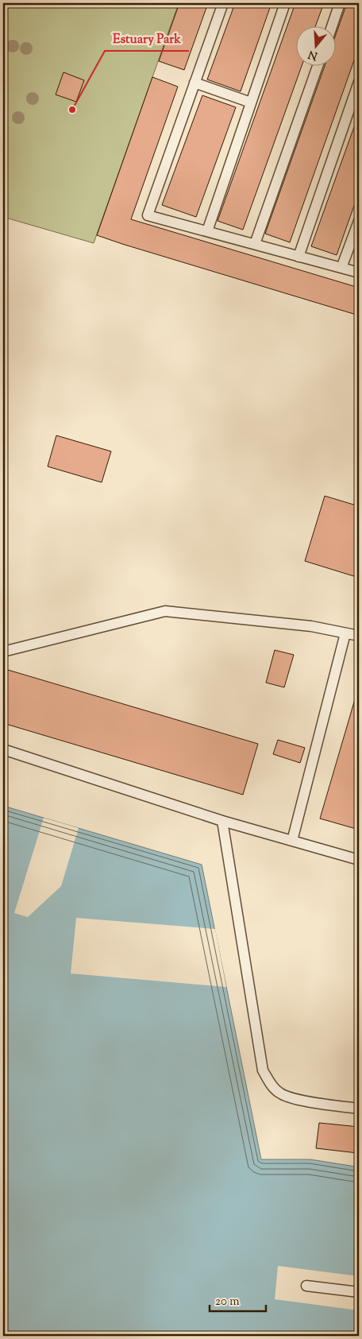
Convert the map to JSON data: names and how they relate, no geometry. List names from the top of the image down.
{
  "places": ["Estuary Park"],
  "scale_bar": "20 m",
  "north": "bottom"
}
